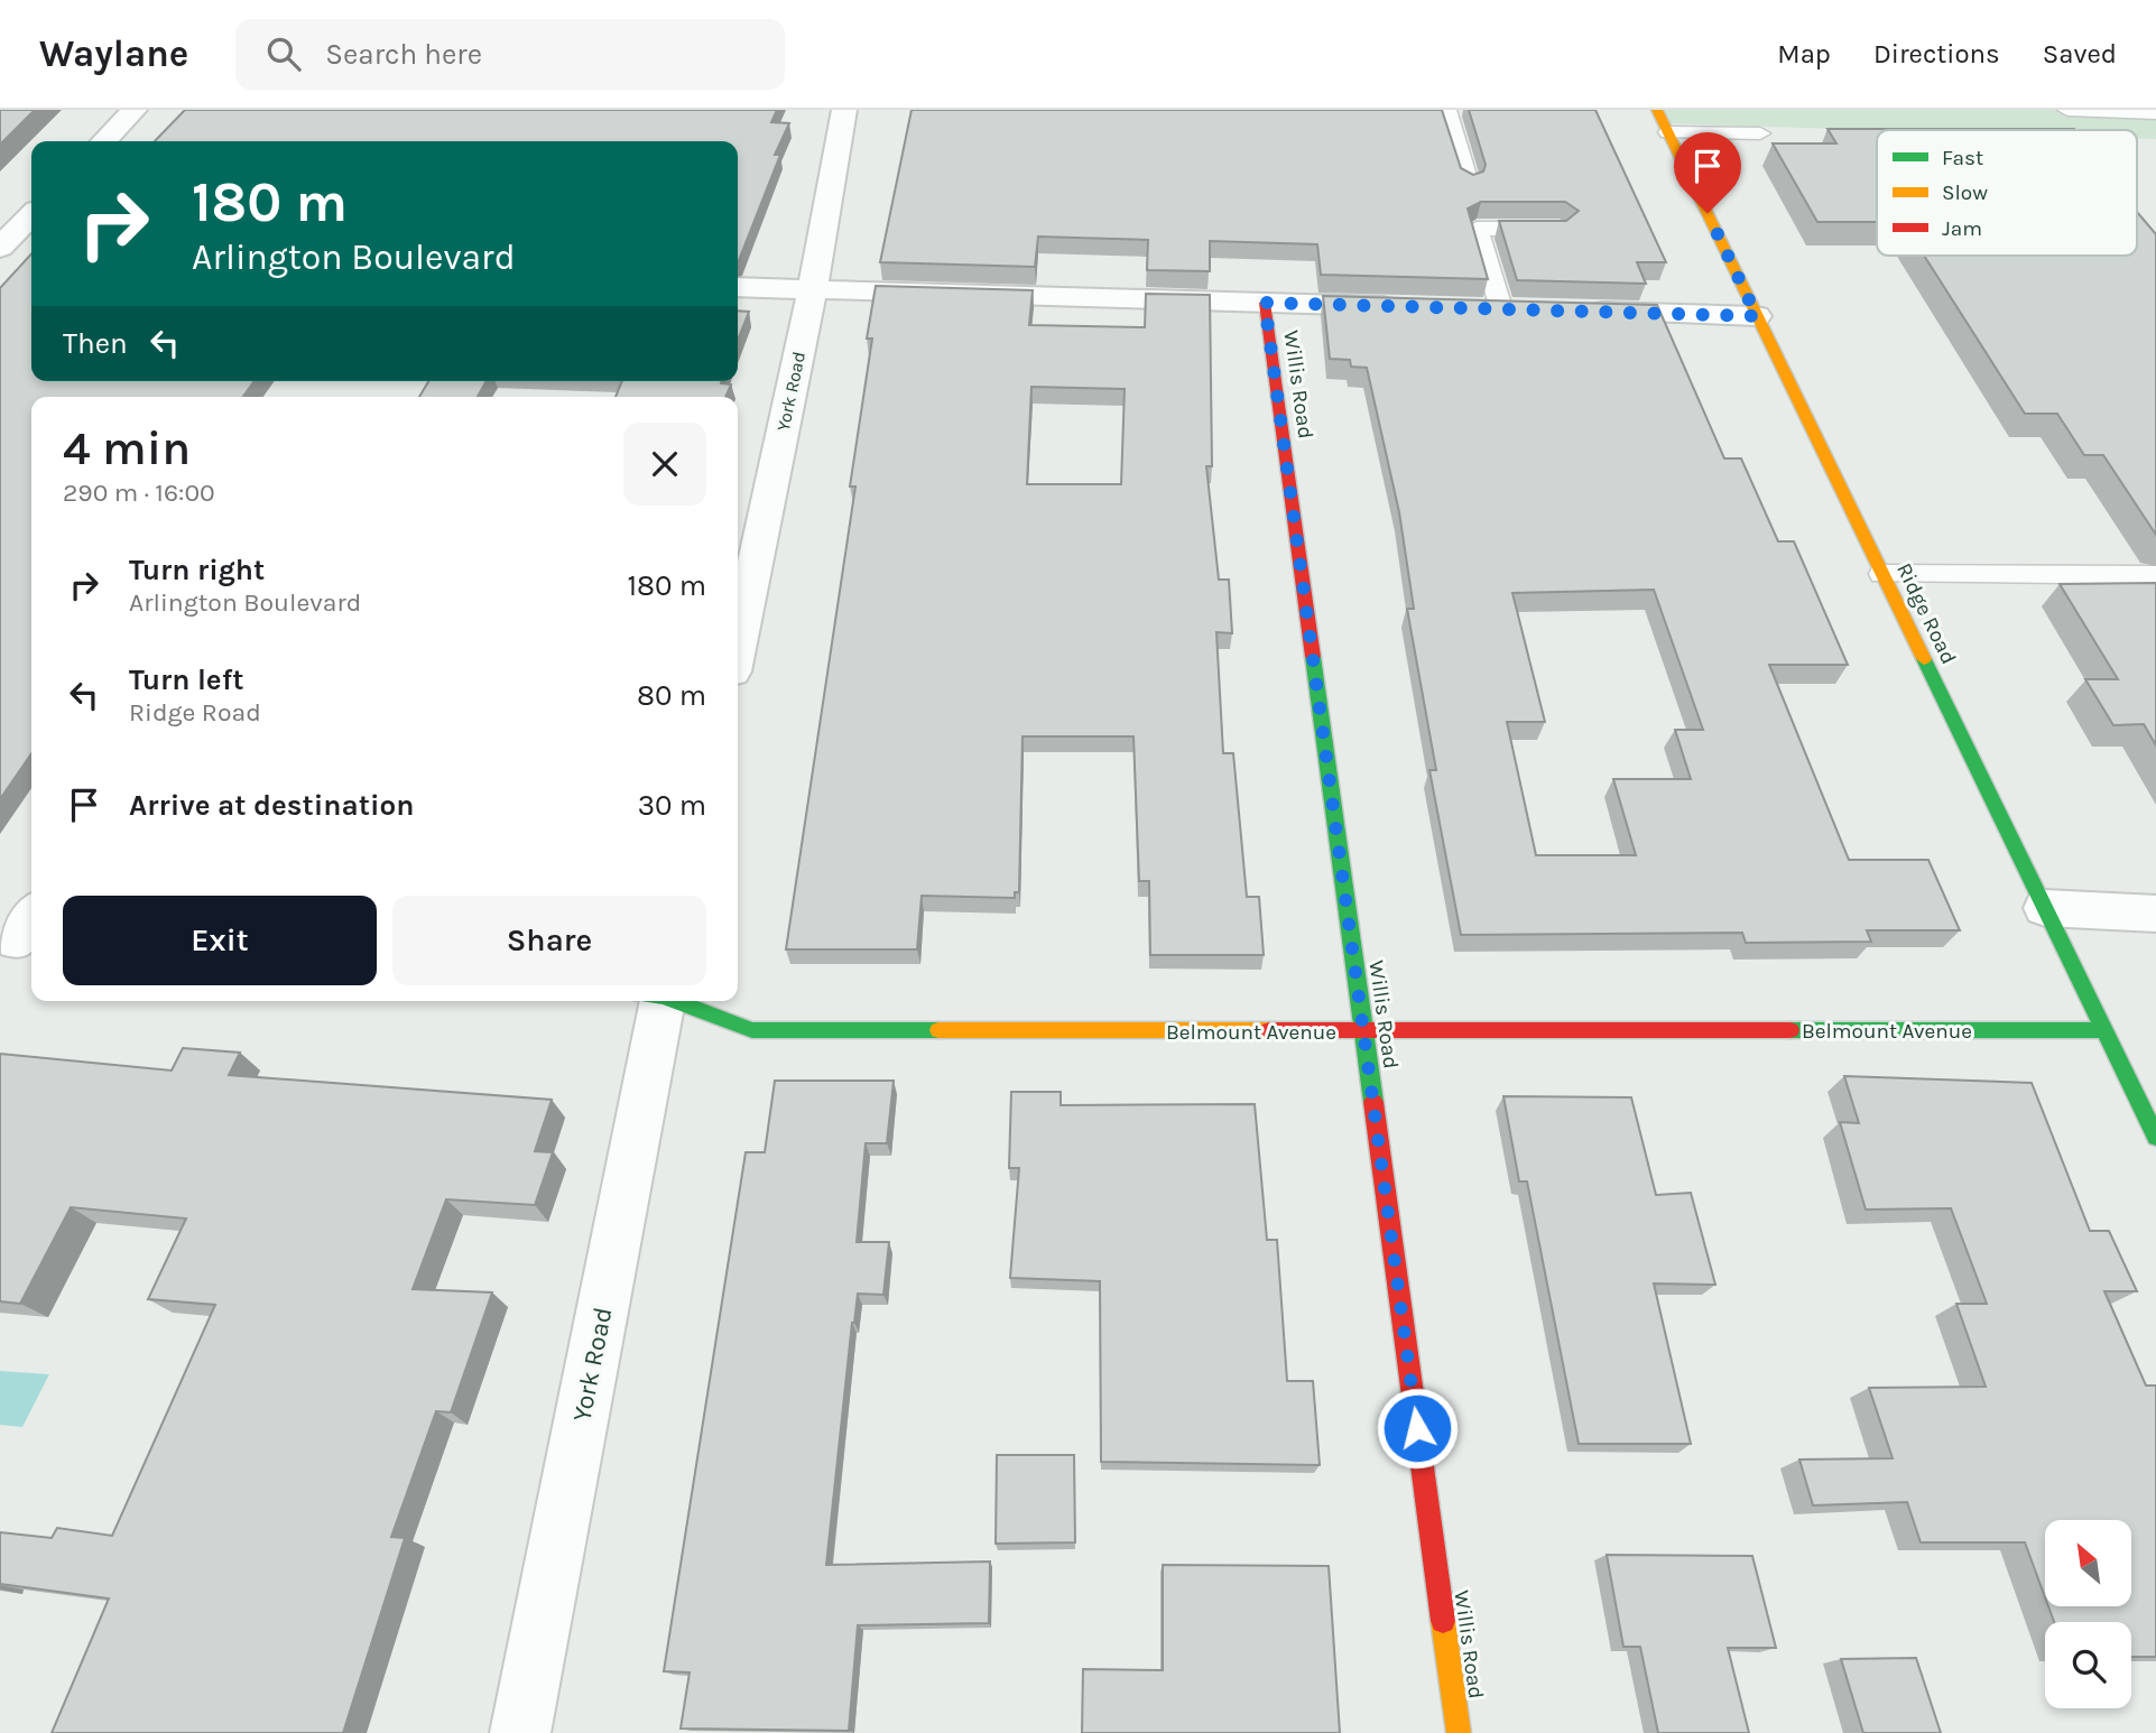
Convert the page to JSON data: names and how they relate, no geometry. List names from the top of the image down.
{
  "streets": {
    "street": [
      "Willis Road",
      "York Road",
      "Ridge Road",
      "Belmount Avenue"
    ]
  },
  "crossings": [
    ["Willis Road", "Belmount Avenue"],
    ["Ridge Road", "Belmount Avenue"]
  ],
  "legend": ["Fast", "Slow", "Jam"],
  "north": "top left",
  "page": {
    "header": "Waylane",
    "search": "Search here",
    "nav": ["Map", "Directions", "Saved"],
    "turn": ["180 m", "Arlington Boulevard"],
    "then": "Then",
    "heading": ["4 min", "290 m · 16:00"],
    "list": [
      {
        "name": "Turn right",
        "note": "Arlington Boulevard",
        "value": "180 m"
      },
      {
        "name": "Turn left",
        "note": "Ridge Road",
        "value": "80 m"
      },
      {
        "name": "Arrive at destination",
        "value": "30 m"
      }
    ],
    "buttons": ["Exit", "Share"]
  }
}
